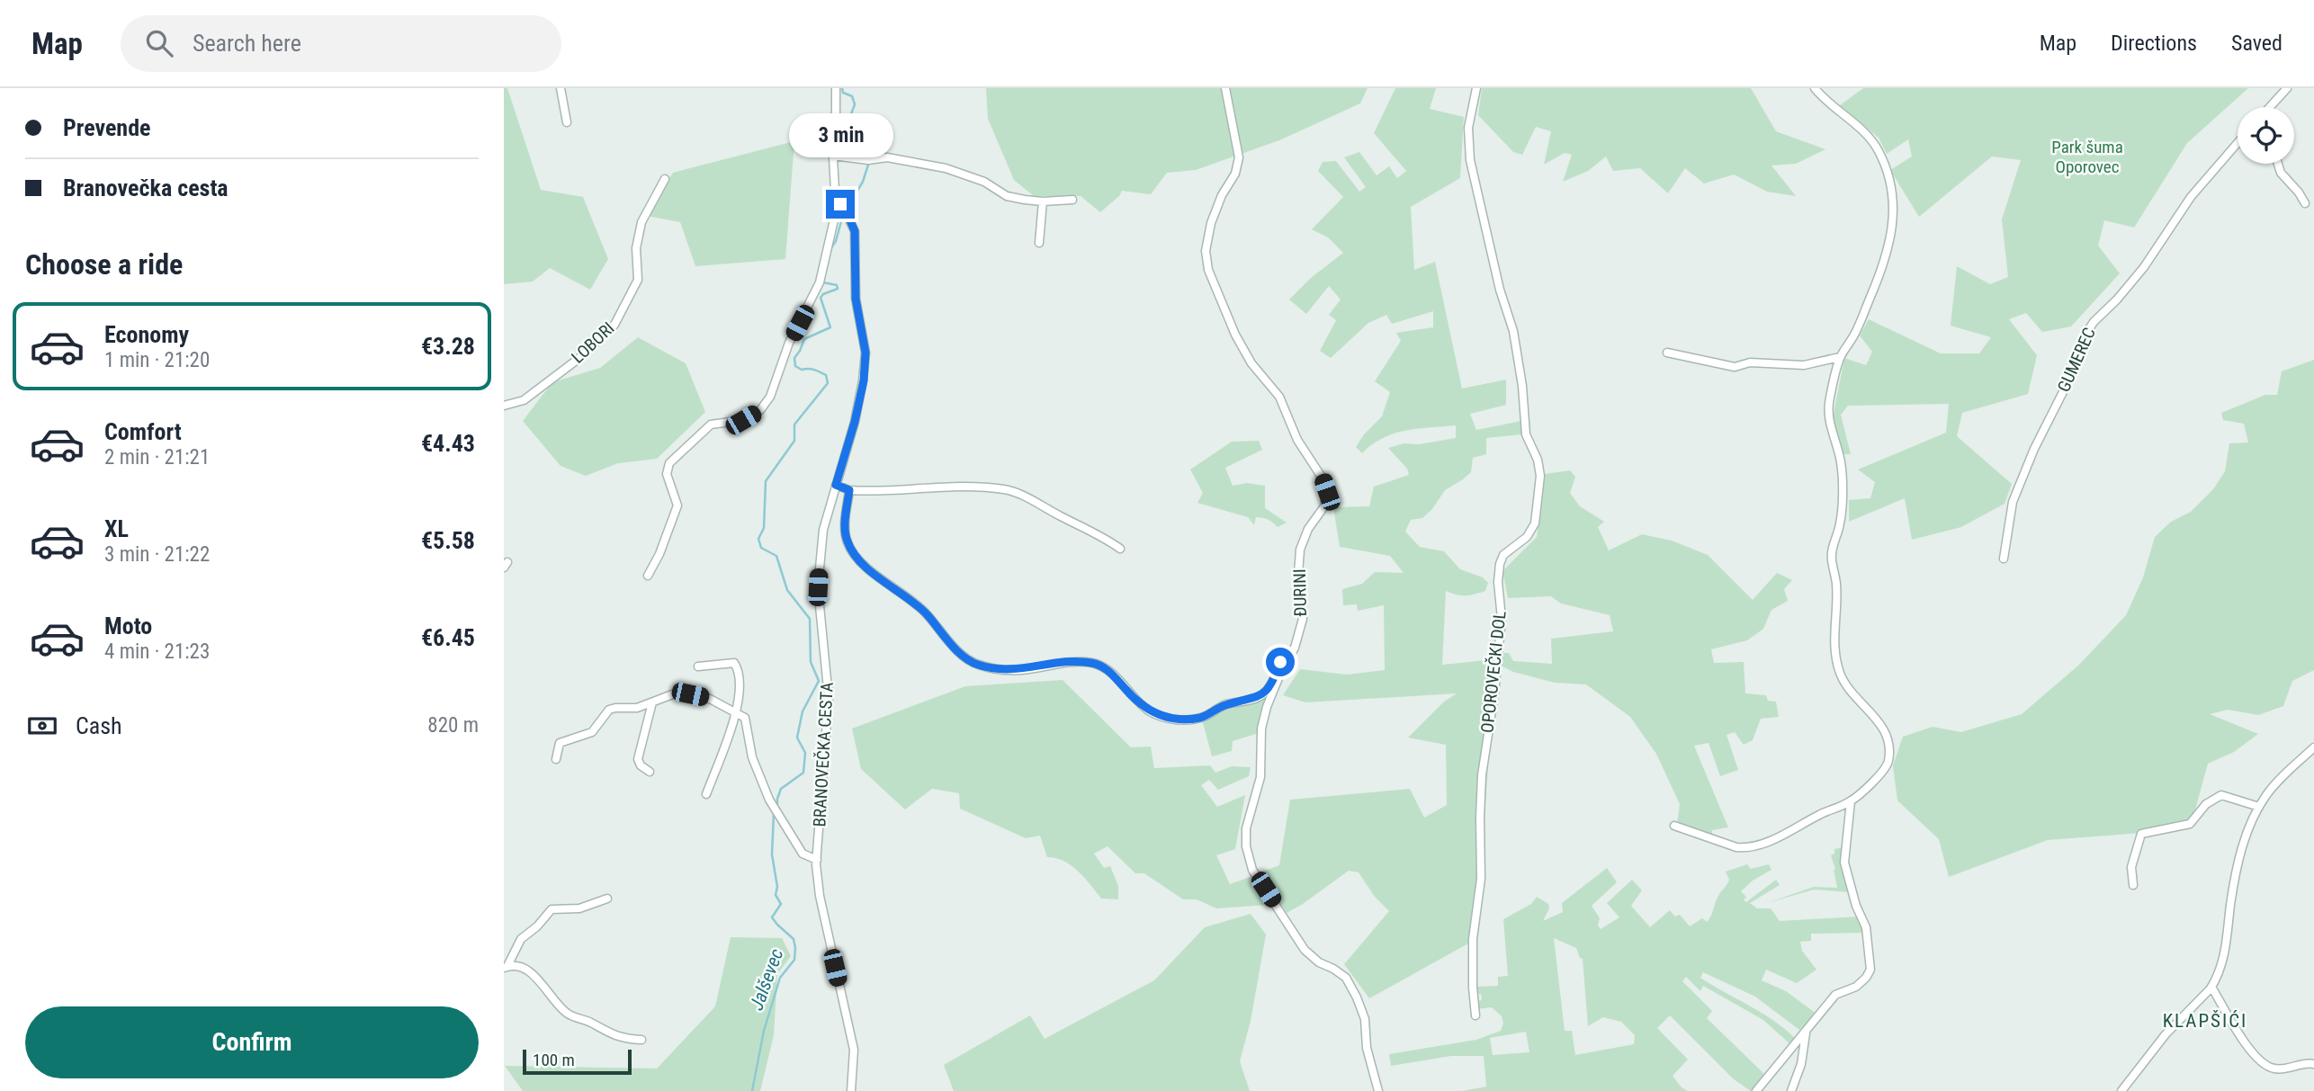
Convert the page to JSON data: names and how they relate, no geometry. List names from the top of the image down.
{
  "streets": {
    "street": [
      "LOBORI",
      "GUMEREC",
      "ĐURINI",
      "OPOROVEČKI DOL",
      "BRANOVEČKA CESTA"
    ]
  },
  "districts": ["KLAPŠIĆI"],
  "water": ["Jalševec"],
  "parks": ["Park šuma Oporovec"],
  "scale_bar": "100 m",
  "page": {
    "header": "Map",
    "search": "Search here",
    "nav": ["Map", "Directions", "Saved"],
    "banner": ["Prevende", "Branovečka cesta"],
    "bubble": "3 min",
    "heading": "Choose a ride",
    "list": [
      {
        "name": "Economy",
        "note": "1 min · 21:20",
        "value": "€3.28"
      },
      {
        "name": "Comfort",
        "note": "2 min · 21:21",
        "value": "€4.43"
      },
      {
        "name": "XL",
        "note": "3 min · 21:22",
        "value": "€5.58"
      },
      {
        "name": "Moto",
        "note": "4 min · 21:23",
        "value": "€6.45"
      }
    ],
    "pay": ["Cash", "820 m"],
    "buttons": "Confirm",
    "scale": "100 m"
  }
}
